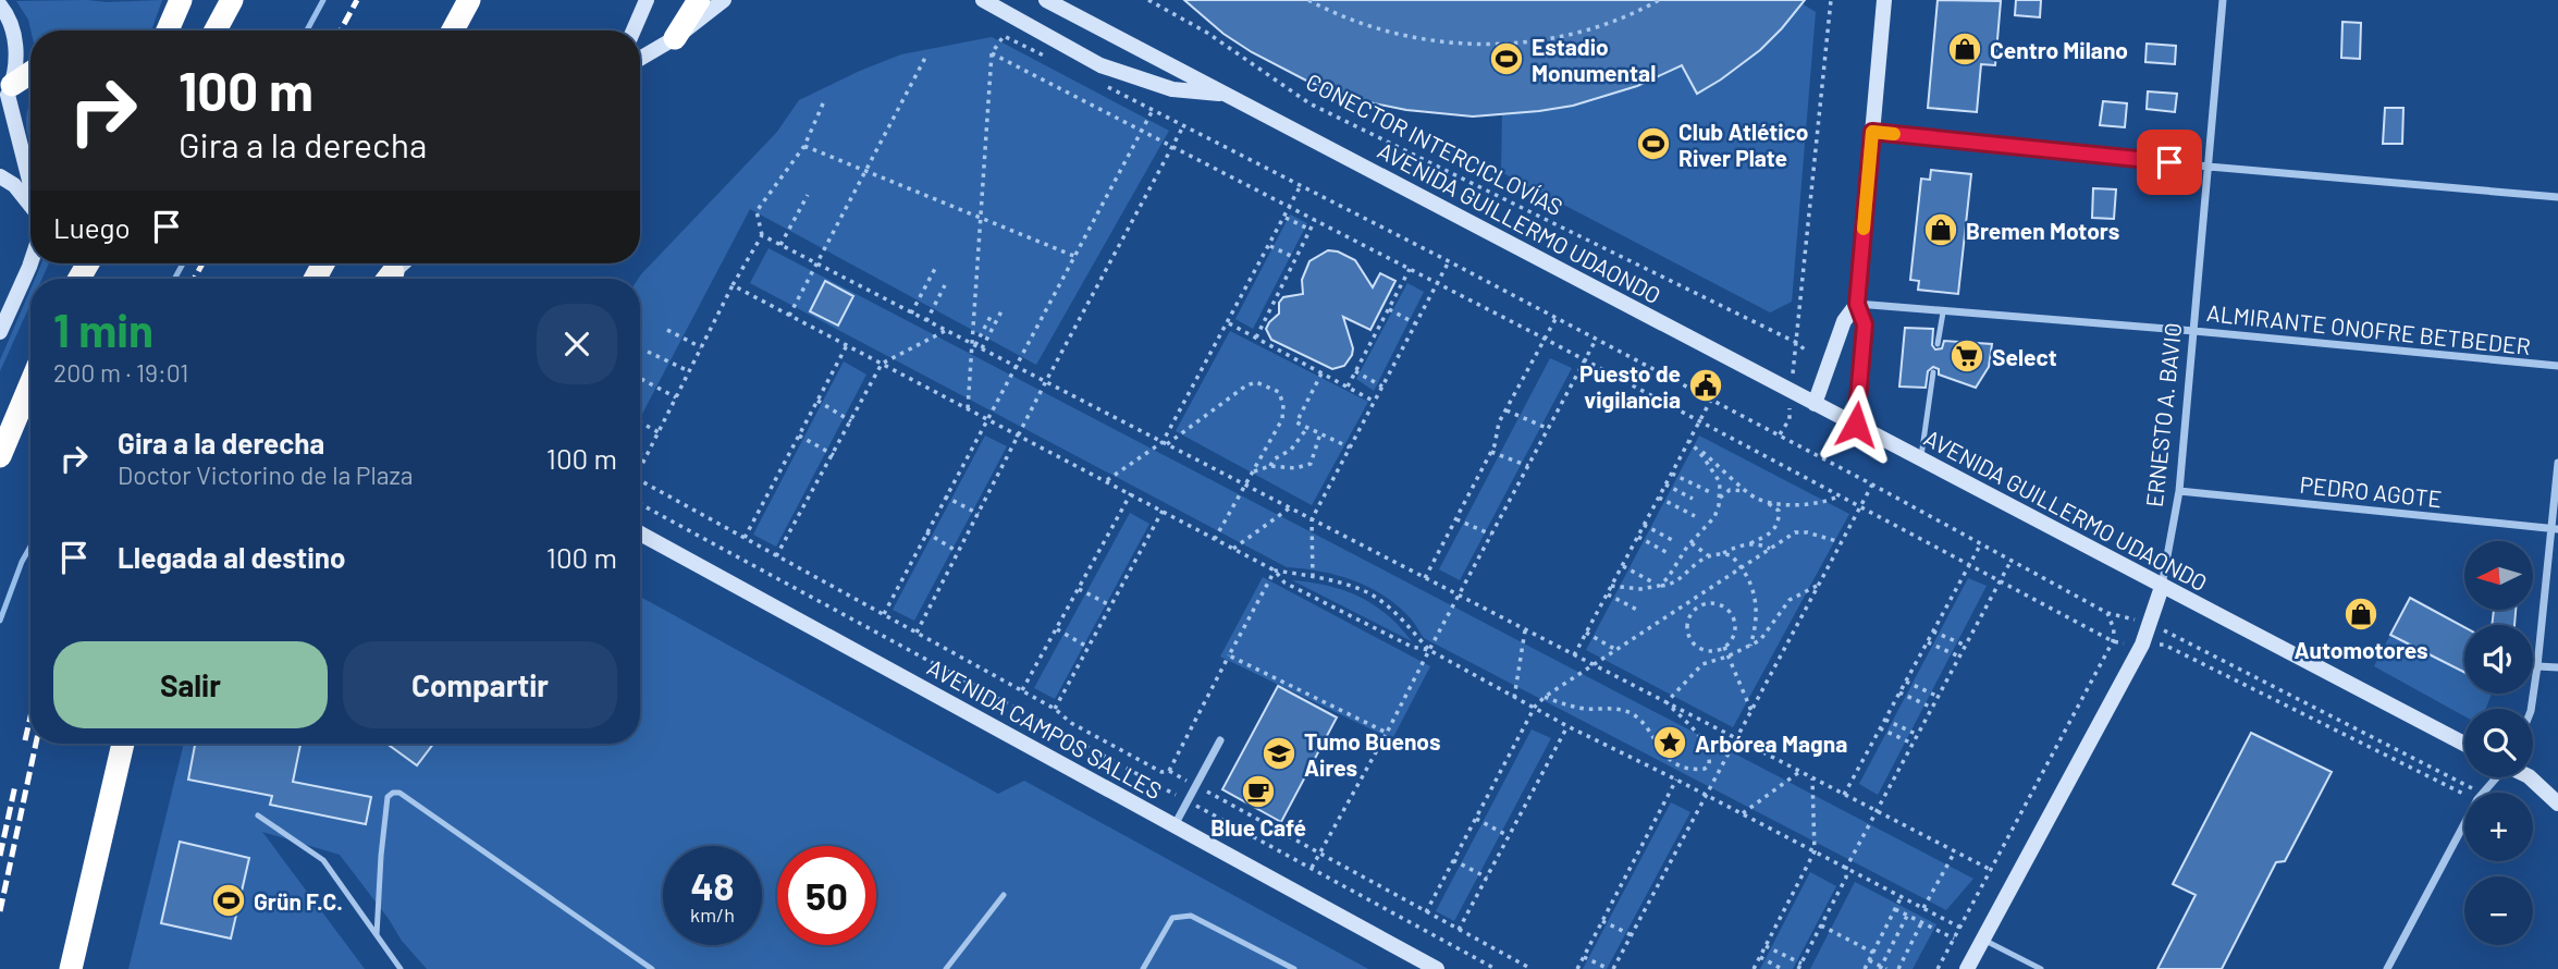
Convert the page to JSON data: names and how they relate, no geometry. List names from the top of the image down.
{
  "streets": {
    "main road": ["AVENIDA GUILLERMO UDAONDO", "ERNESTO A. BAVIO", "AVENIDA CAMPOS SALLES"],
    "street": ["ALMIRANTE ONOFRE BETBEDER", "PEDRO AGOTE"],
    "path": ["CONECTOR INTERCICLOVÍAS"]
  },
  "crossings": [
    ["AVENIDA GUILLERMO UDAONDO", "ERNESTO A. BAVIO"],
    ["ALMIRANTE ONOFRE BETBEDER", "ERNESTO A. BAVIO"],
    ["ERNESTO A. BAVIO", "PEDRO AGOTE"]
  ],
  "places": {
    "shop": ["Centro Milano", "Bremen Motors", "Automotores"],
    "sports": ["Estadio Monumental", "Club Atlético River Plate", "Grün F.C."],
    "supermarket": ["Select"],
    "public building": ["Puesto de vigilancia"],
    "place": ["Arbórea Magna"],
    "school or university": ["Tumo Buenos Aires"],
    "cafe": ["Blue Café"]
  },
  "north": "left",
  "page": {
    "turn": ["100 m", "Gira a la derecha"],
    "then": "Luego",
    "heading": ["1 min", "200 m · 19:01"],
    "list": [
      {
        "name": "Gira a la derecha",
        "note": "Doctor Victorino de la Plaza",
        "value": "100 m"
      },
      {
        "name": "Llegada al destino",
        "value": "100 m"
      }
    ],
    "map_buttons": ["+", "−"],
    "buttons": ["Salir", "Compartir"],
    "speed": "48 km/h",
    "limit": "50"
  }
}
